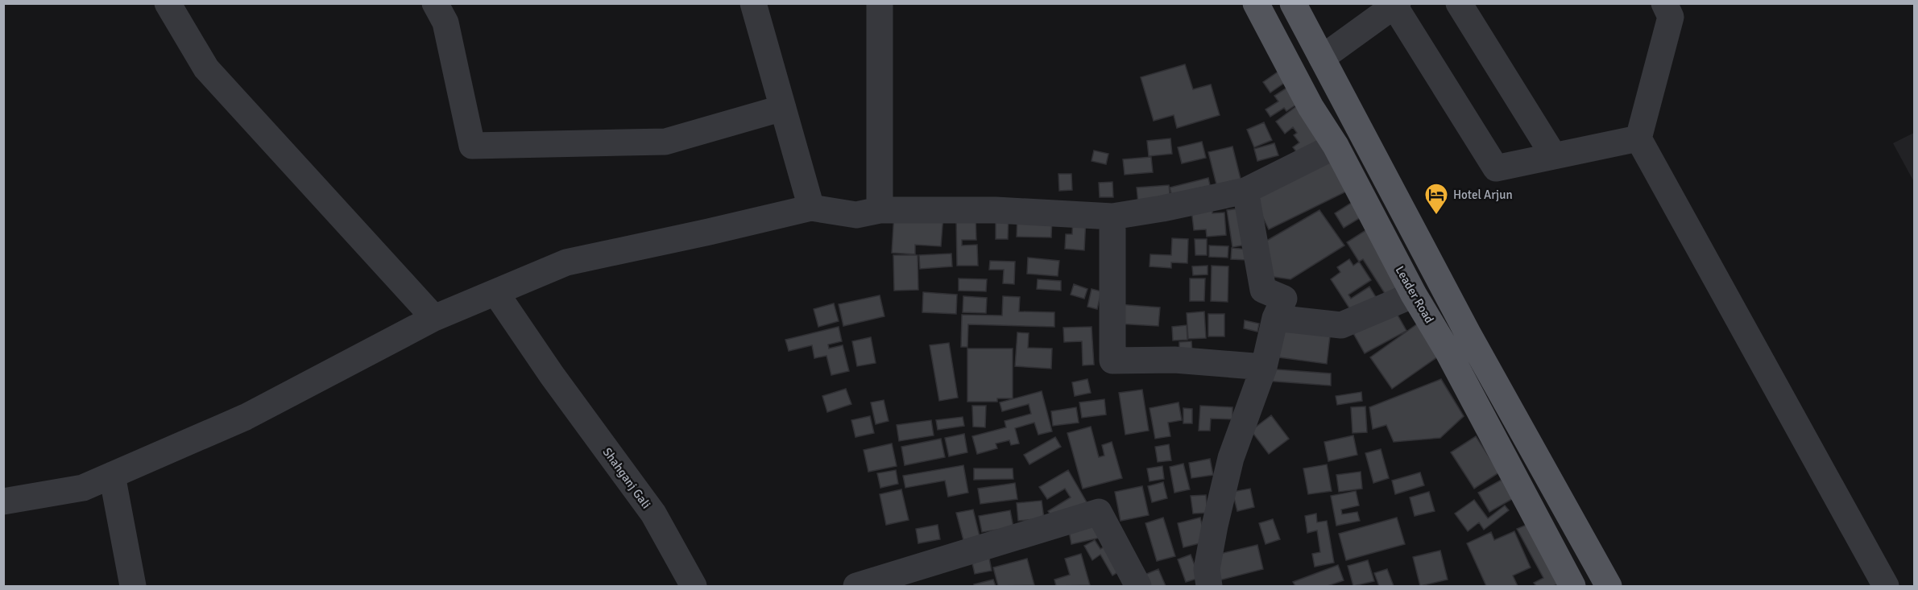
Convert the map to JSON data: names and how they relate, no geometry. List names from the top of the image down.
{
  "streets": {
    "main road": ["Leader Road"],
    "street": ["Shahganj Gali"]
  },
  "places": {
    "hotel": ["Hotel Arjun"]
  }
}
